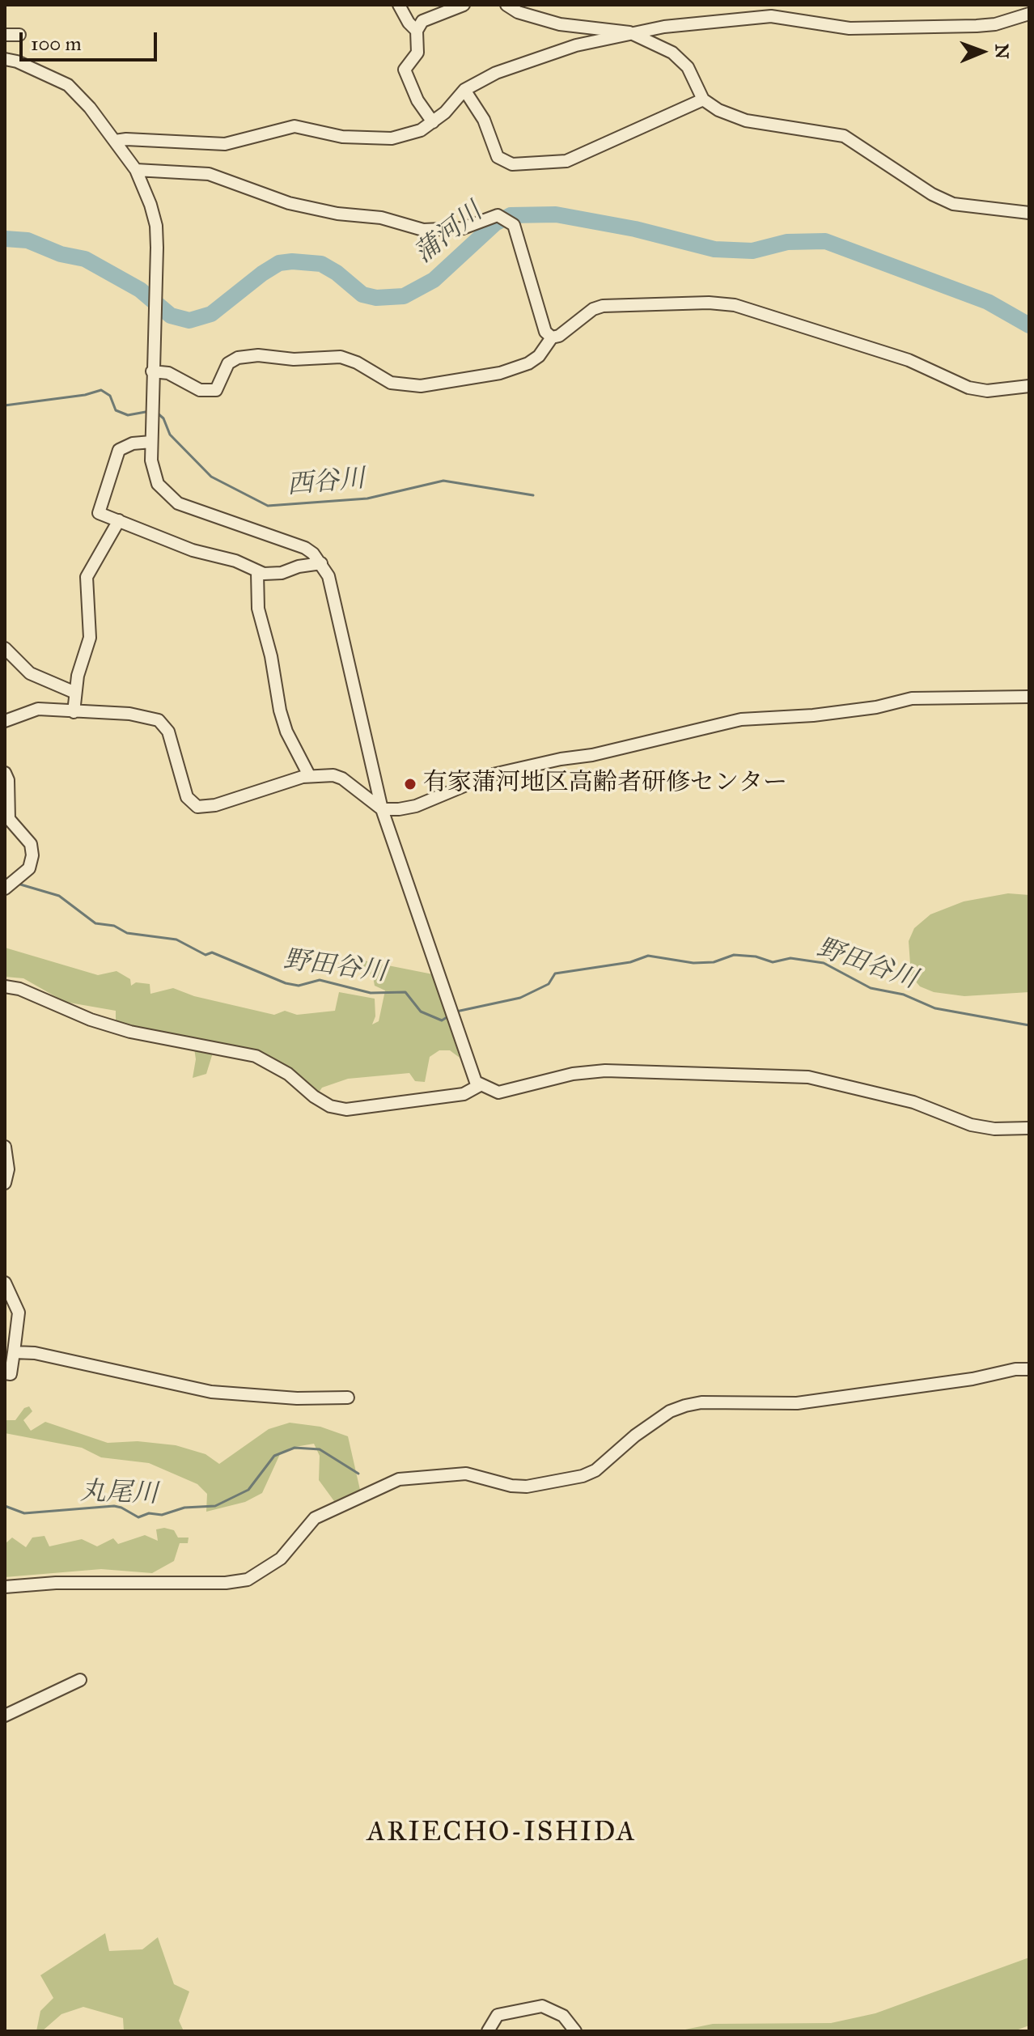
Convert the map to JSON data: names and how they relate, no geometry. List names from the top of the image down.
{
  "districts": ["ARIECHO-ISHIDA"],
  "water": [
    "蒲河川",
    "西谷川",
    "野田谷川",
    "丸尾川"
  ],
  "places": ["有家蒲河地区高齢者研修センター"],
  "scale_bar": "100 m",
  "north": "right"
}
